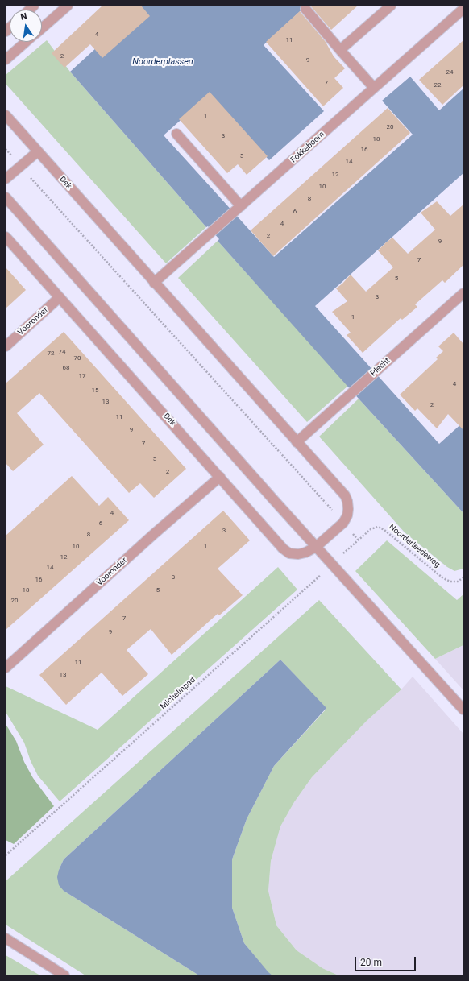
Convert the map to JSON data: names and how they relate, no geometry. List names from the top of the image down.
{
  "streets": {
    "street": [
      "Fokkeboom",
      "Dek",
      "Vooronder",
      "Plecht"
    ],
    "path": ["Noorderleedeweg", "Michelinpad"]
  },
  "crossings": [
    ["Fokkeboom", "Dek"],
    ["Dek", "Vooronder"],
    ["Dek", "Plecht"],
    ["Noorderleedeweg", "Michelinpad"]
  ],
  "water": ["Noorderplassen"],
  "house_numbers": [
    "4",
    "11",
    "2",
    "9",
    "24",
    "7",
    "22",
    "1",
    "20",
    "3",
    "18",
    "16",
    "5",
    "14",
    "12",
    "10",
    "8",
    "6",
    "4",
    "2",
    "9",
    "7",
    "5",
    "3",
    "1",
    "74",
    "72",
    "70",
    "68",
    "17",
    "4",
    "15",
    "13",
    "2",
    "11",
    "9",
    "7",
    "5",
    "2",
    "4",
    "6",
    "3",
    "8",
    "1",
    "10",
    "12",
    "14",
    "3",
    "16",
    "18",
    "5",
    "20",
    "7",
    "9",
    "11",
    "13"
  ],
  "scale_bar": "20 m",
  "north": "top"
}
